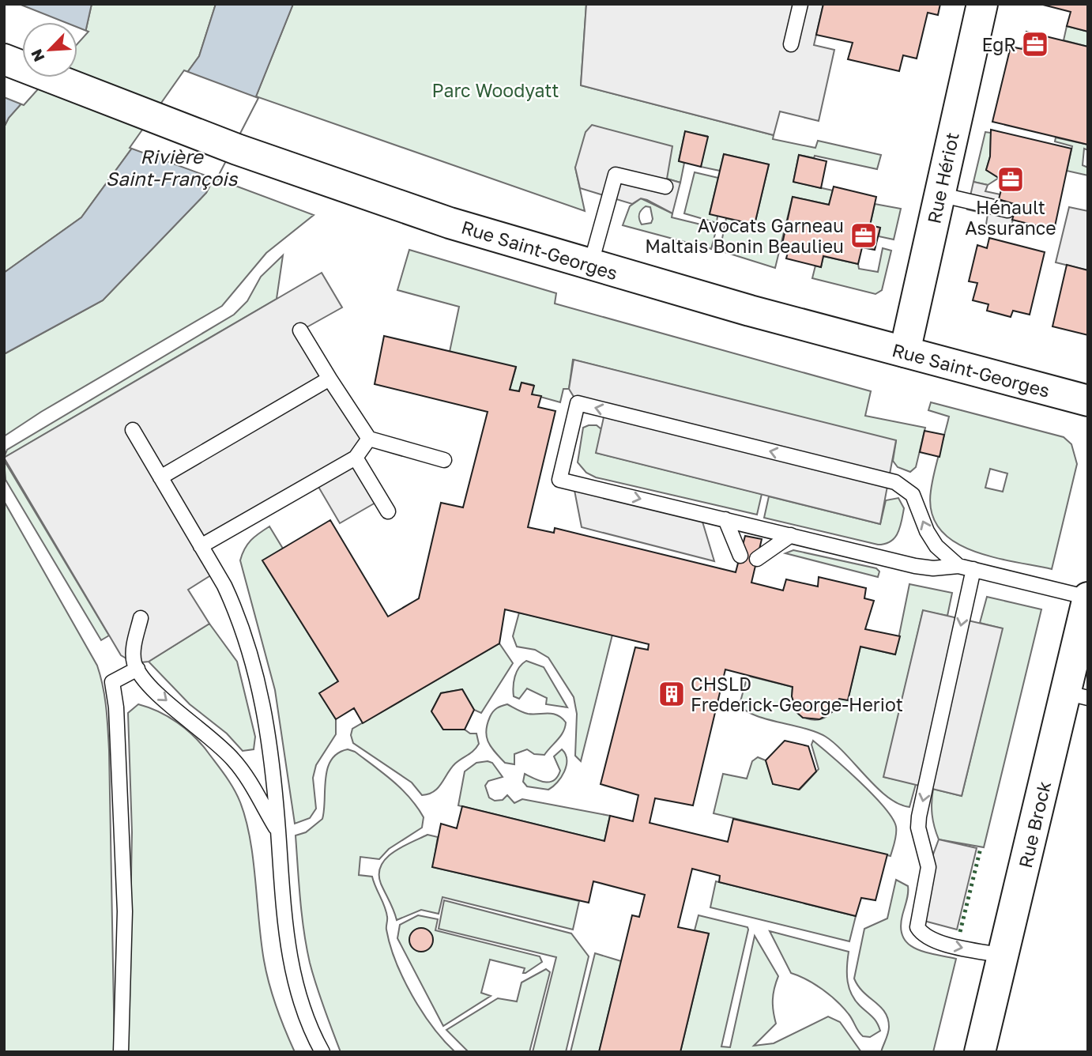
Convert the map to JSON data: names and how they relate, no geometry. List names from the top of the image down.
{
  "streets": {
    "main road": ["Rue Hériot", "Rue Saint-Georges", "Rue Brock"]
  },
  "crossings": [
    ["Rue Hériot", "Rue Saint-Georges"]
  ],
  "water": ["Rivière Saint-François"],
  "parks": ["Parc Woodyatt"],
  "places": {
    "office": ["EgR", "Hénault Assurance", "Avocats Garneau Maltais Bonin Beaulieu"],
    "building": ["CHSLD Frederick-George-Heriot"]
  },
  "north": "bottom left"
}
